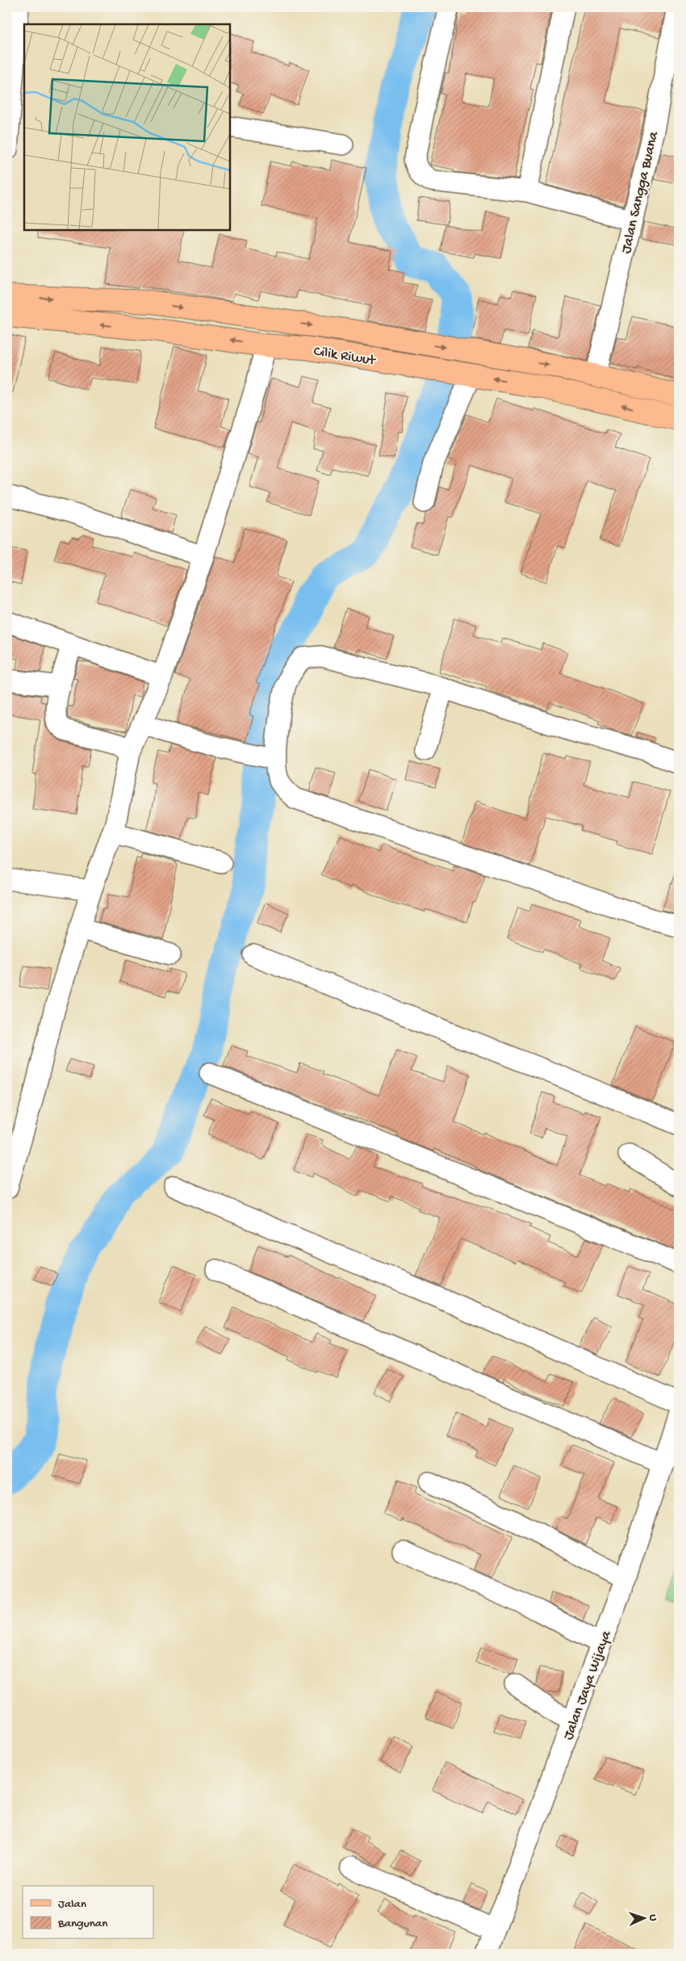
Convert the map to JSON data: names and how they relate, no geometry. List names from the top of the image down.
{
  "streets": {
    "main road": ["Cilik Riwut"],
    "street": ["Jalan Sangga Buana", "Jalan Jaya Wijaya"]
  },
  "crossings": [
    ["Jalan Sangga Buana", "Cilik Riwut"]
  ],
  "legend": ["Jalan", "Bangunan"],
  "north": "right"
}
